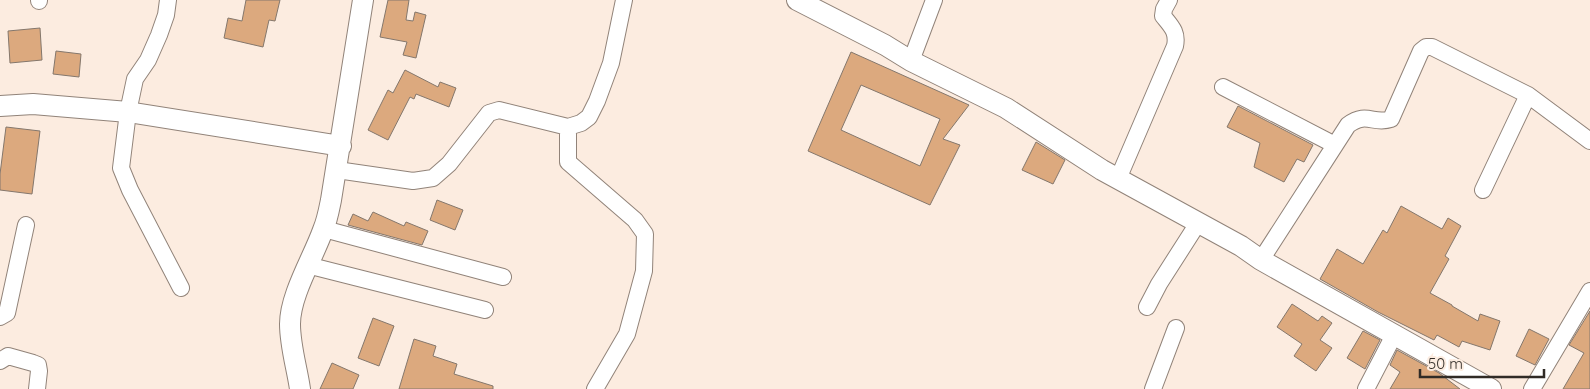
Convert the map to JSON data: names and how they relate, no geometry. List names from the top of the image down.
{
  "scale_bar": "50 m"
}
